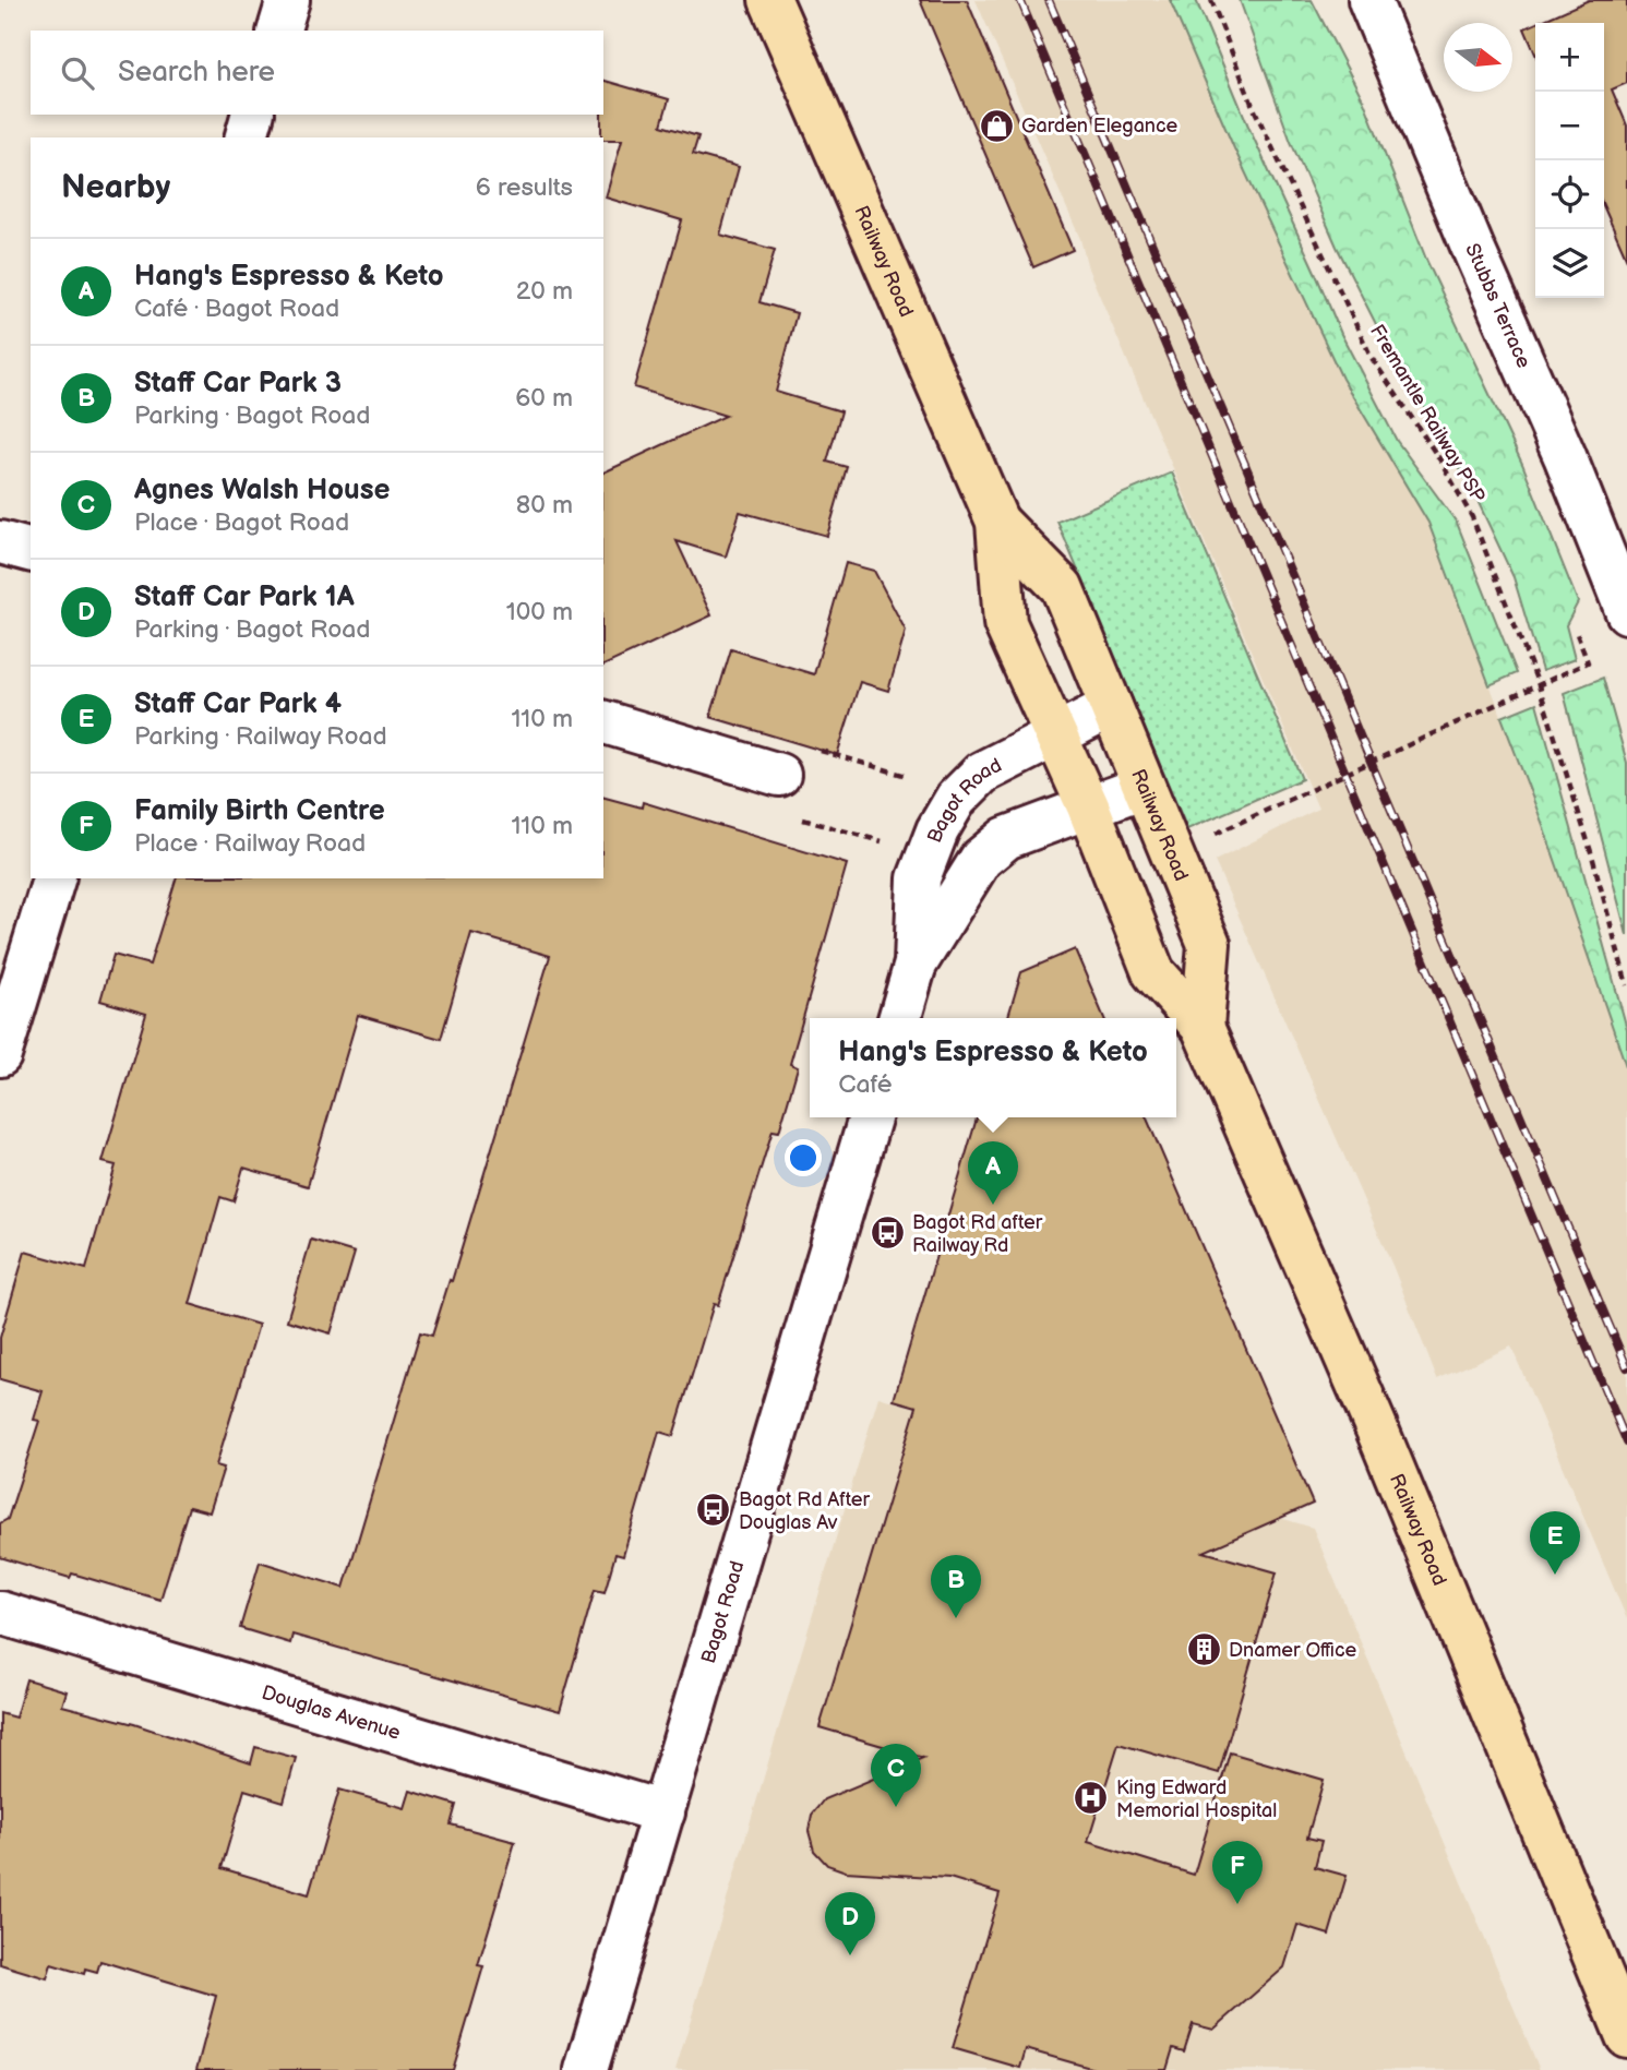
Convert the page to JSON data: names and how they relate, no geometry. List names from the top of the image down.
{
  "streets": {
    "main road": ["Railway Road"],
    "street": ["Stubbs Terrace", "Bagot Road", "Douglas Avenue"],
    "path": ["Fremantle Railway PSP"]
  },
  "crossings": [
    ["Railway Road", "Bagot Road"],
    ["Bagot Road", "Douglas Avenue"]
  ],
  "places": {
    "shop": ["Garden Elegance"],
    "bus stop": ["Bagot Rd after Railway Rd", "Bagot Rd After Douglas Av"],
    "building": ["Dnamer Office"],
    "hospital": ["King Edward Memorial Hospital"]
  },
  "north": "right",
  "page": {
    "map_buttons": ["+", "−"],
    "search": "Search here",
    "heading": ["Nearby", "6 results"],
    "list": [
      {
        "mark": "A",
        "name": "Hang's Espresso & Keto",
        "note": "Café · Bagot Road",
        "value": "20 m"
      },
      {
        "mark": "B",
        "name": "Staff Car Park 3",
        "note": "Parking · Bagot Road",
        "value": "60 m"
      },
      {
        "mark": "C",
        "name": "Agnes Walsh House",
        "note": "Place · Bagot Road",
        "value": "80 m"
      },
      {
        "mark": "D",
        "name": "Staff Car Park 1A",
        "note": "Parking · Bagot Road",
        "value": "100 m"
      },
      {
        "mark": "E",
        "name": "Staff Car Park 4",
        "note": "Parking · Railway Road",
        "value": "110 m"
      },
      {
        "mark": "F",
        "name": "Family Birth Centre",
        "note": "Place · Railway Road",
        "value": "110 m"
      }
    ],
    "popup": ["Hang's Espresso & Keto", "Café"],
    "pins": [
      "A",
      "E",
      "B",
      "C",
      "F",
      "D"
    ]
  }
}
